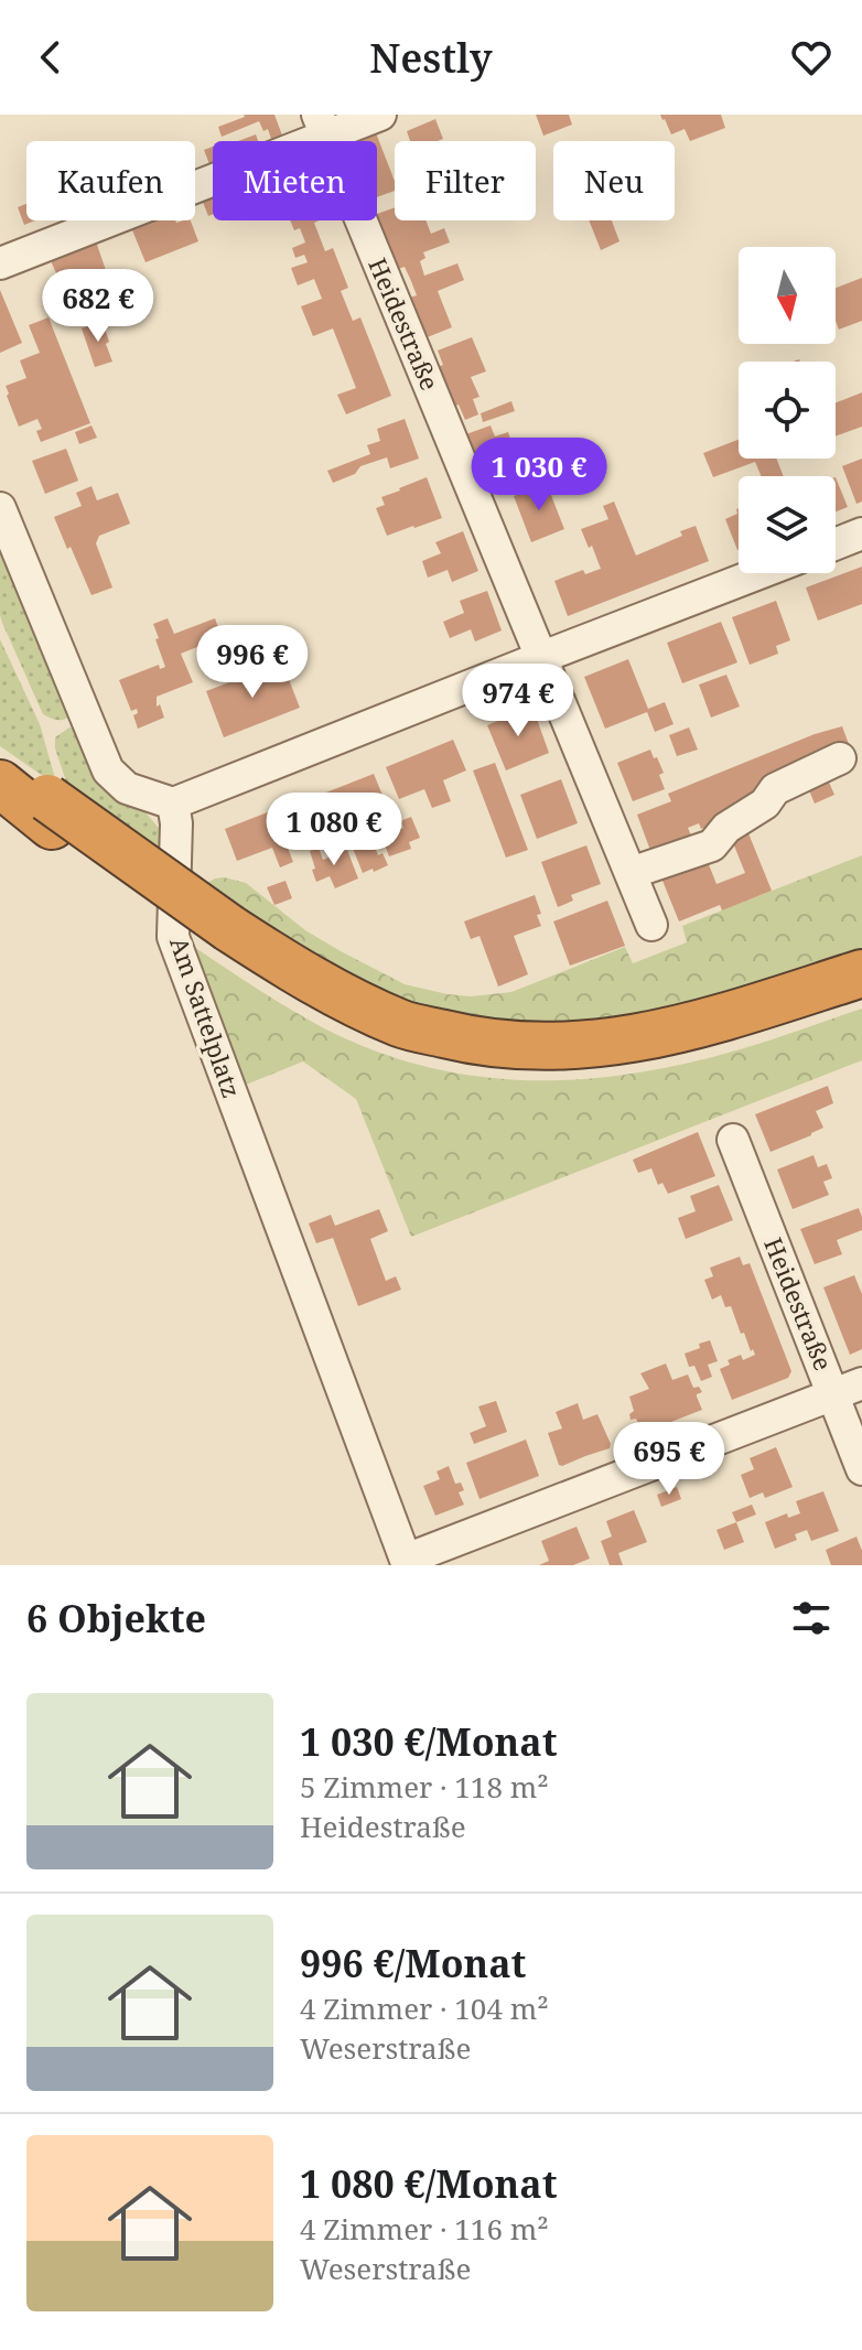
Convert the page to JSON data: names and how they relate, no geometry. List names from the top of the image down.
{
  "streets": {
    "street": ["Heidestraße", "Am Sattelplatz"]
  },
  "crossings": [
    ["Heidestraße", "Am Sattelplatz"]
  ],
  "north": "bottom",
  "page": {
    "header": "Nestly",
    "chip": [
      "Kaufen",
      "Mieten",
      "Filter",
      "Neu"
    ],
    "price": [
      "682 €",
      "1 030 €",
      "996 €",
      "974 €",
      "1 080 €",
      "695 €"
    ],
    "heading": "6 Objekte",
    "list": [
      {
        "name": "1 030 €/Monat",
        "note": "5 Zimmer · 118 m² · Heidestraße"
      },
      {
        "name": "996 €/Monat",
        "note": "4 Zimmer · 104 m² · Weserstraße"
      },
      {
        "name": "1 080 €/Monat",
        "note": "4 Zimmer · 116 m² · Weserstraße"
      }
    ]
  }
}
